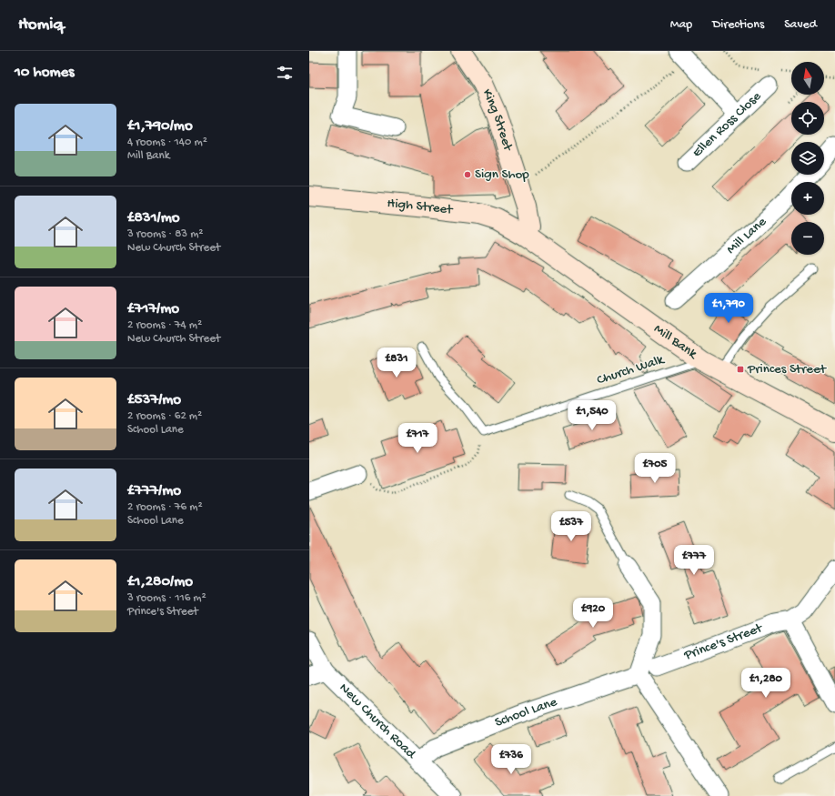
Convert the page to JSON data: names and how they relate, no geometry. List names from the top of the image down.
{
  "streets": {
    "street": [
      "King Street",
      "Ellen Ross Close",
      "High Street",
      "Mill Lane",
      "Mill Bank",
      "Prince's Street",
      "School Lane",
      "New Church Road"
    ],
    "lane": ["Church Walk"]
  },
  "crossings": [
    ["King Street", "High Street"],
    ["King Street", "Mill Bank"],
    ["High Street", "Mill Bank"],
    ["Mill Bank", "Church Walk"],
    ["School Lane", "New Church Road"]
  ],
  "places": {
    "other": ["Sign Shop"],
    "transit": ["Princes Street"]
  },
  "north": "top",
  "page": {
    "header": "Homiq",
    "nav": ["Map", "Directions", "Saved"],
    "heading": "10 homes",
    "map_buttons": ["+", "−"],
    "list": [
      {
        "name": "£1,790/mo",
        "note": "4 rooms · 140 m² · Mill Bank"
      },
      {
        "name": "£831/mo",
        "note": "3 rooms · 83 m² · New Church Street"
      },
      {
        "name": "£717/mo",
        "note": "2 rooms · 74 m² · New Church Street"
      },
      {
        "name": "£537/mo",
        "note": "2 rooms · 62 m² · School Lane"
      },
      {
        "name": "£777/mo",
        "note": "2 rooms · 76 m² · School Lane"
      },
      {
        "name": "£1,280/mo",
        "note": "3 rooms · 116 m² · Prince's Street"
      }
    ],
    "price": [
      "£1,790",
      "£831",
      "£1,540",
      "£717",
      "£705",
      "£537",
      "£777",
      "£920",
      "£1,280",
      "£736"
    ]
  }
}
